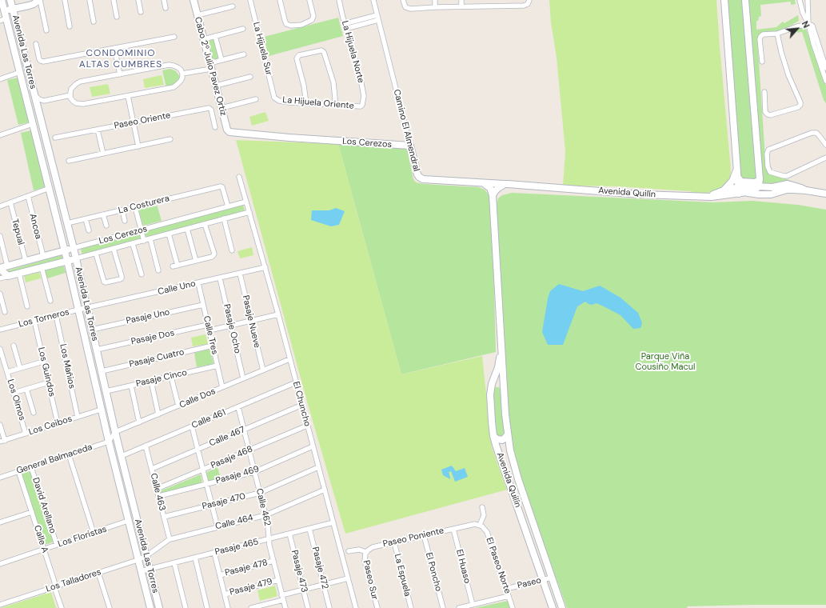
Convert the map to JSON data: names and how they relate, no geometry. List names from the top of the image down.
{
  "streets": {
    "main road": [
      "Avenida Las Torres",
      "Cabo 2º Julio Pavez Ortiz",
      "Camino El Almendral",
      "Los Cerezos",
      "Avenida Quilín"
    ],
    "street": [
      "La Hijuela Sur",
      "La Hijuela Norte",
      "La Hijuela Oriente",
      "Paseo Oriente",
      "La Costurera",
      "Ancoa",
      "Tepual",
      "Calle Uno",
      "Pasaje Uno",
      "Los Torneros",
      "Pasaje Nueve",
      "Pasaje Ocho",
      "Calle Tres",
      "Pasaje Dos",
      "Pasaje Cuatro",
      "Los Mañios",
      "Los Guindos",
      "Pasaje Cinco",
      "Calle Dos",
      "Los Olmos",
      "El Chuncho",
      "Calle 461",
      "Los Ceibos",
      "Calle 467",
      "Pasaje 468",
      "General Balmaceda",
      "Pasaje 469",
      "Calle 463",
      "Pasaje 470",
      "David Arellano",
      "Calle 462",
      "Calle 464",
      "Los Floristas",
      "Paseo Poniente",
      "Calle A",
      "Pasaje 465",
      "El Paseo Norte",
      "El Huaso",
      "Pasaje 478",
      "Pasaje 472",
      "Pasaje 473",
      "El Poncho",
      "La Espuela",
      "Paseo Sur",
      "Los Talladores",
      "Paseo",
      "Pasaje 479"
    ]
  },
  "crossings": [
    ["La Hijuela Sur", "La Hijuela Oriente"],
    ["Avenida Las Torres", "Los Cerezos"],
    ["Avenida Las Torres", "La Costurera"],
    ["Avenida Las Torres", "Calle Uno"],
    ["Avenida Las Torres", "Pasaje Uno"],
    ["Avenida Las Torres", "Los Torneros"],
    ["Avenida Las Torres", "Pasaje Dos"],
    ["Avenida Las Torres", "Pasaje Cuatro"],
    ["Avenida Las Torres", "Pasaje Cinco"],
    ["Avenida Las Torres", "Calle Dos"],
    ["Avenida Las Torres", "Calle 461"],
    ["Avenida Las Torres", "Los Ceibos"],
    ["Avenida Las Torres", "General Balmaceda"],
    ["Avenida Las Torres", "Calle 464"],
    ["Avenida Las Torres", "Los Floristas"],
    ["Avenida Las Torres", "Pasaje 465"],
    ["Avenida Las Torres", "Los Talladores"],
    ["La Hijuela Norte", "La Hijuela Oriente"],
    ["Cabo 2º Julio Pavez Ortiz", "Los Cerezos"],
    ["Camino El Almendral", "Los Cerezos"],
    ["Camino El Almendral", "Avenida Quilín"],
    ["Los Cerezos", "La Costurera"],
    ["Los Cerezos", "Ancoa"],
    ["Los Cerezos", "Tepual"],
    ["Los Cerezos", "El Chuncho"],
    ["Avenida Quilín", "Paseo"],
    ["Calle Uno", "Los Torneros"],
    ["Calle Uno", "Pasaje Nueve"],
    ["Calle Uno", "Pasaje Ocho"],
    ["Calle Uno", "Calle Tres"],
    ["Calle Uno", "El Chuncho"],
    ["Pasaje Uno", "Calle Tres"],
    ["Los Torneros", "Los Mañios"],
    ["Los Torneros", "Los Guindos"],
    ["Pasaje Nueve", "Pasaje Dos"],
    ["Pasaje Nueve", "Calle Dos"],
    ["Pasaje Ocho", "Pasaje Dos"],
    ["Pasaje Ocho", "Calle Dos"],
    ["Calle Tres", "Pasaje Dos"],
    ["Calle Tres", "Pasaje Cuatro"],
    ["Calle Tres", "Pasaje Cinco"],
    ["Calle Tres", "Calle Dos"],
    ["Pasaje Dos", "El Chuncho"],
    ["Los Mañios", "Los Ceibos"],
    ["Los Guindos", "Los Ceibos"],
    ["Calle Dos", "El Chuncho"],
    ["Los Olmos", "Los Ceibos"],
    ["El Chuncho", "Calle 461"],
    ["El Chuncho", "Calle 467"],
    ["El Chuncho", "Pasaje 468"],
    ["El Chuncho", "Pasaje 469"],
    ["El Chuncho", "Pasaje 470"],
    ["El Chuncho", "Calle 464"],
    ["El Chuncho", "Pasaje 465"],
    ["Calle 461", "Calle 463"],
    ["Calle 461", "Calle 462"],
    ["Calle 467", "Calle 463"],
    ["Calle 467", "Calle 462"],
    ["Pasaje 468", "Calle 463"],
    ["Pasaje 468", "Calle 462"],
    ["General Balmaceda", "David Arellano"],
    ["General Balmaceda", "Calle A"],
    ["Pasaje 469", "Calle 463"],
    ["Pasaje 469", "Calle 462"],
    ["Calle 463", "Pasaje 470"],
    ["Calle 463", "Calle 464"],
    ["Pasaje 470", "Calle 462"],
    ["David Arellano", "Los Floristas"],
    ["Calle 462", "Calle 464"],
    ["Calle 462", "Pasaje 465"],
    ["Calle 462", "Pasaje 478"],
    ["Calle 462", "Pasaje 479"],
    ["Calle 464", "Los Talladores"],
    ["Los Floristas", "Calle A"],
    ["Paseo Poniente", "El Paseo Norte"],
    ["Paseo Poniente", "El Huaso"],
    ["Paseo Poniente", "El Poncho"],
    ["Paseo Poniente", "La Espuela"],
    ["Paseo Poniente", "Paseo Sur"],
    ["Calle A", "Los Talladores"],
    ["Pasaje 465", "Pasaje 472"],
    ["Pasaje 465", "Pasaje 473"],
    ["El Paseo Norte", "Paseo"]
  ],
  "districts": ["CONDOMINIO ALTAS CUMBRES"],
  "parks": ["Parque Viña Cousiño Macul"],
  "north": "top right"
}
